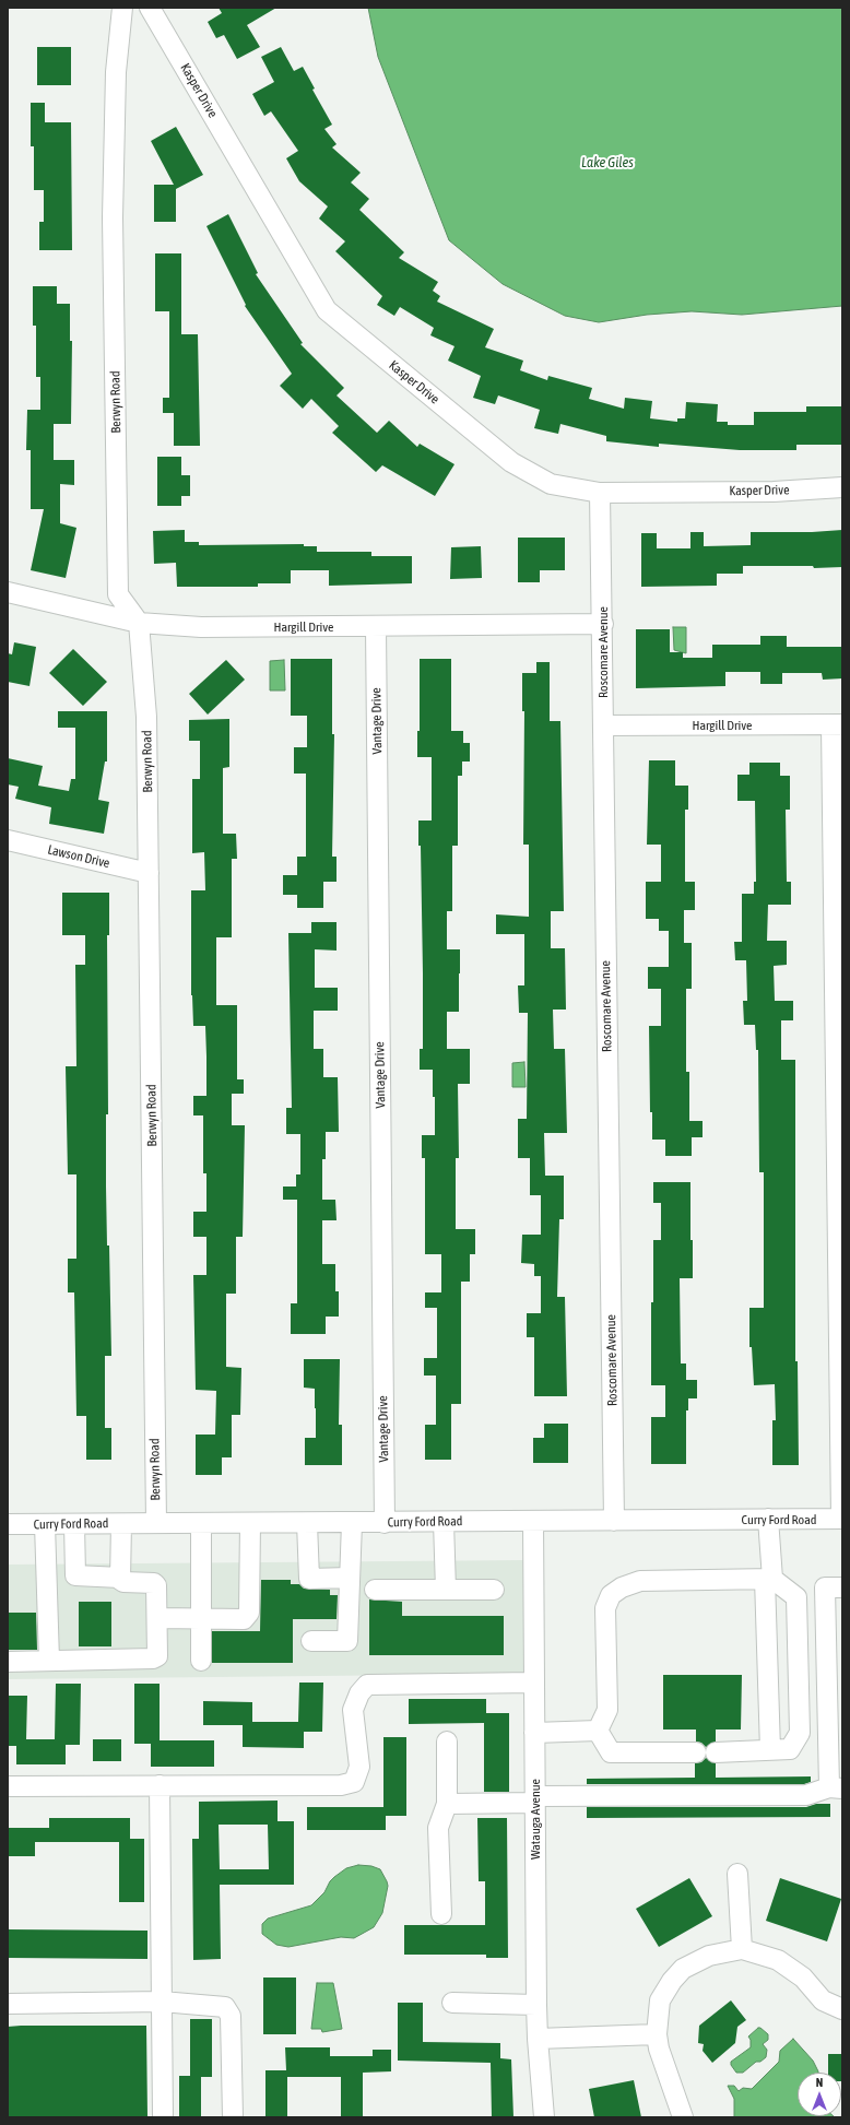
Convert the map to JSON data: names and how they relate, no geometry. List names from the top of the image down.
{
  "streets": {
    "street": [
      "Kasper Drive",
      "Berwyn Road",
      "Hargill Drive",
      "Roscomare Avenue",
      "Vantage Drive",
      "Lawson Drive",
      "Curry Ford Road",
      "Watauga Avenue"
    ]
  },
  "crossings": [
    ["Kasper Drive", "Roscomare Avenue"],
    ["Berwyn Road", "Hargill Drive"],
    ["Berwyn Road", "Lawson Drive"],
    ["Berwyn Road", "Curry Ford Road"],
    ["Hargill Drive", "Roscomare Avenue"],
    ["Hargill Drive", "Vantage Drive"],
    ["Roscomare Avenue", "Curry Ford Road"],
    ["Vantage Drive", "Curry Ford Road"],
    ["Curry Ford Road", "Watauga Avenue"]
  ],
  "water": ["Lake Giles"],
  "north": "top"
}
